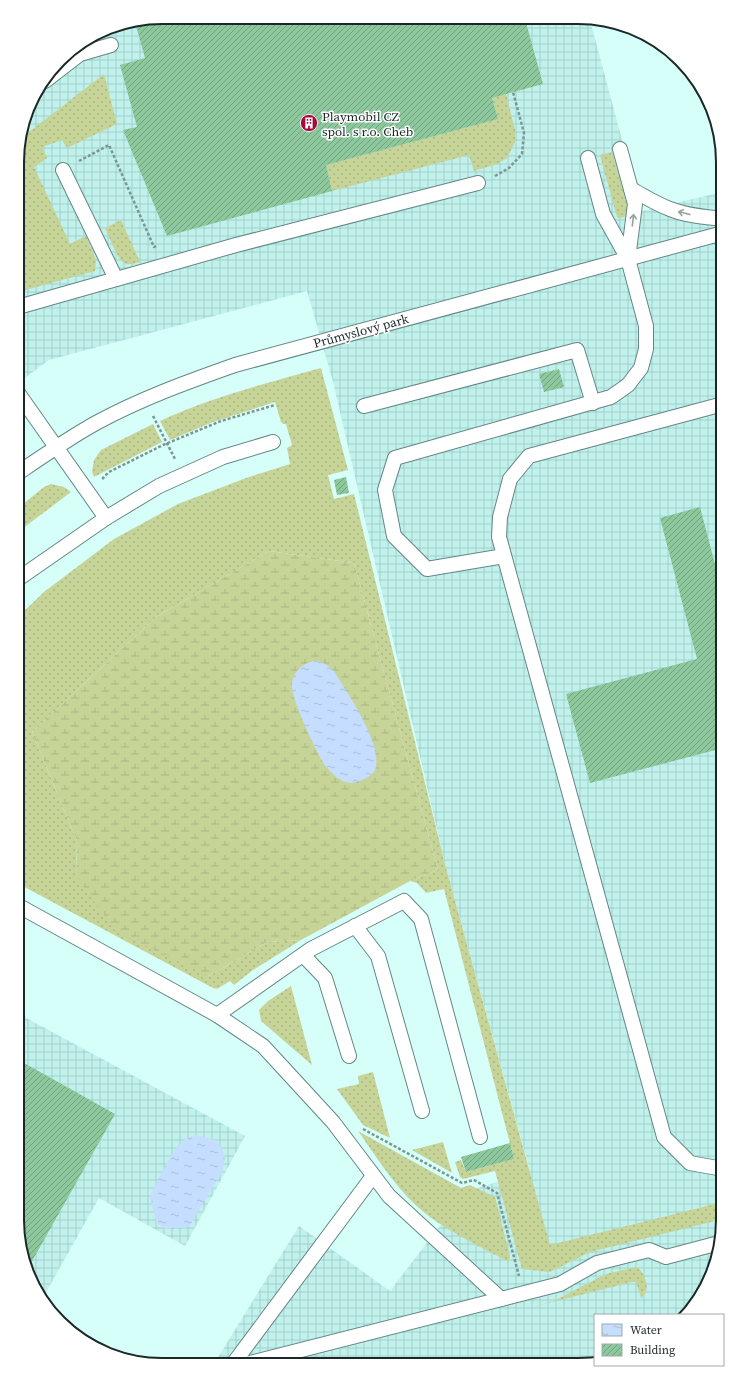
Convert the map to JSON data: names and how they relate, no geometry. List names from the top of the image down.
{
  "streets": {
    "lane": ["Průmyslový park"]
  },
  "places": {
    "building": ["Playmobil CZ spol. s r.o. Cheb"]
  },
  "legend": ["Water", "Building"]
}
